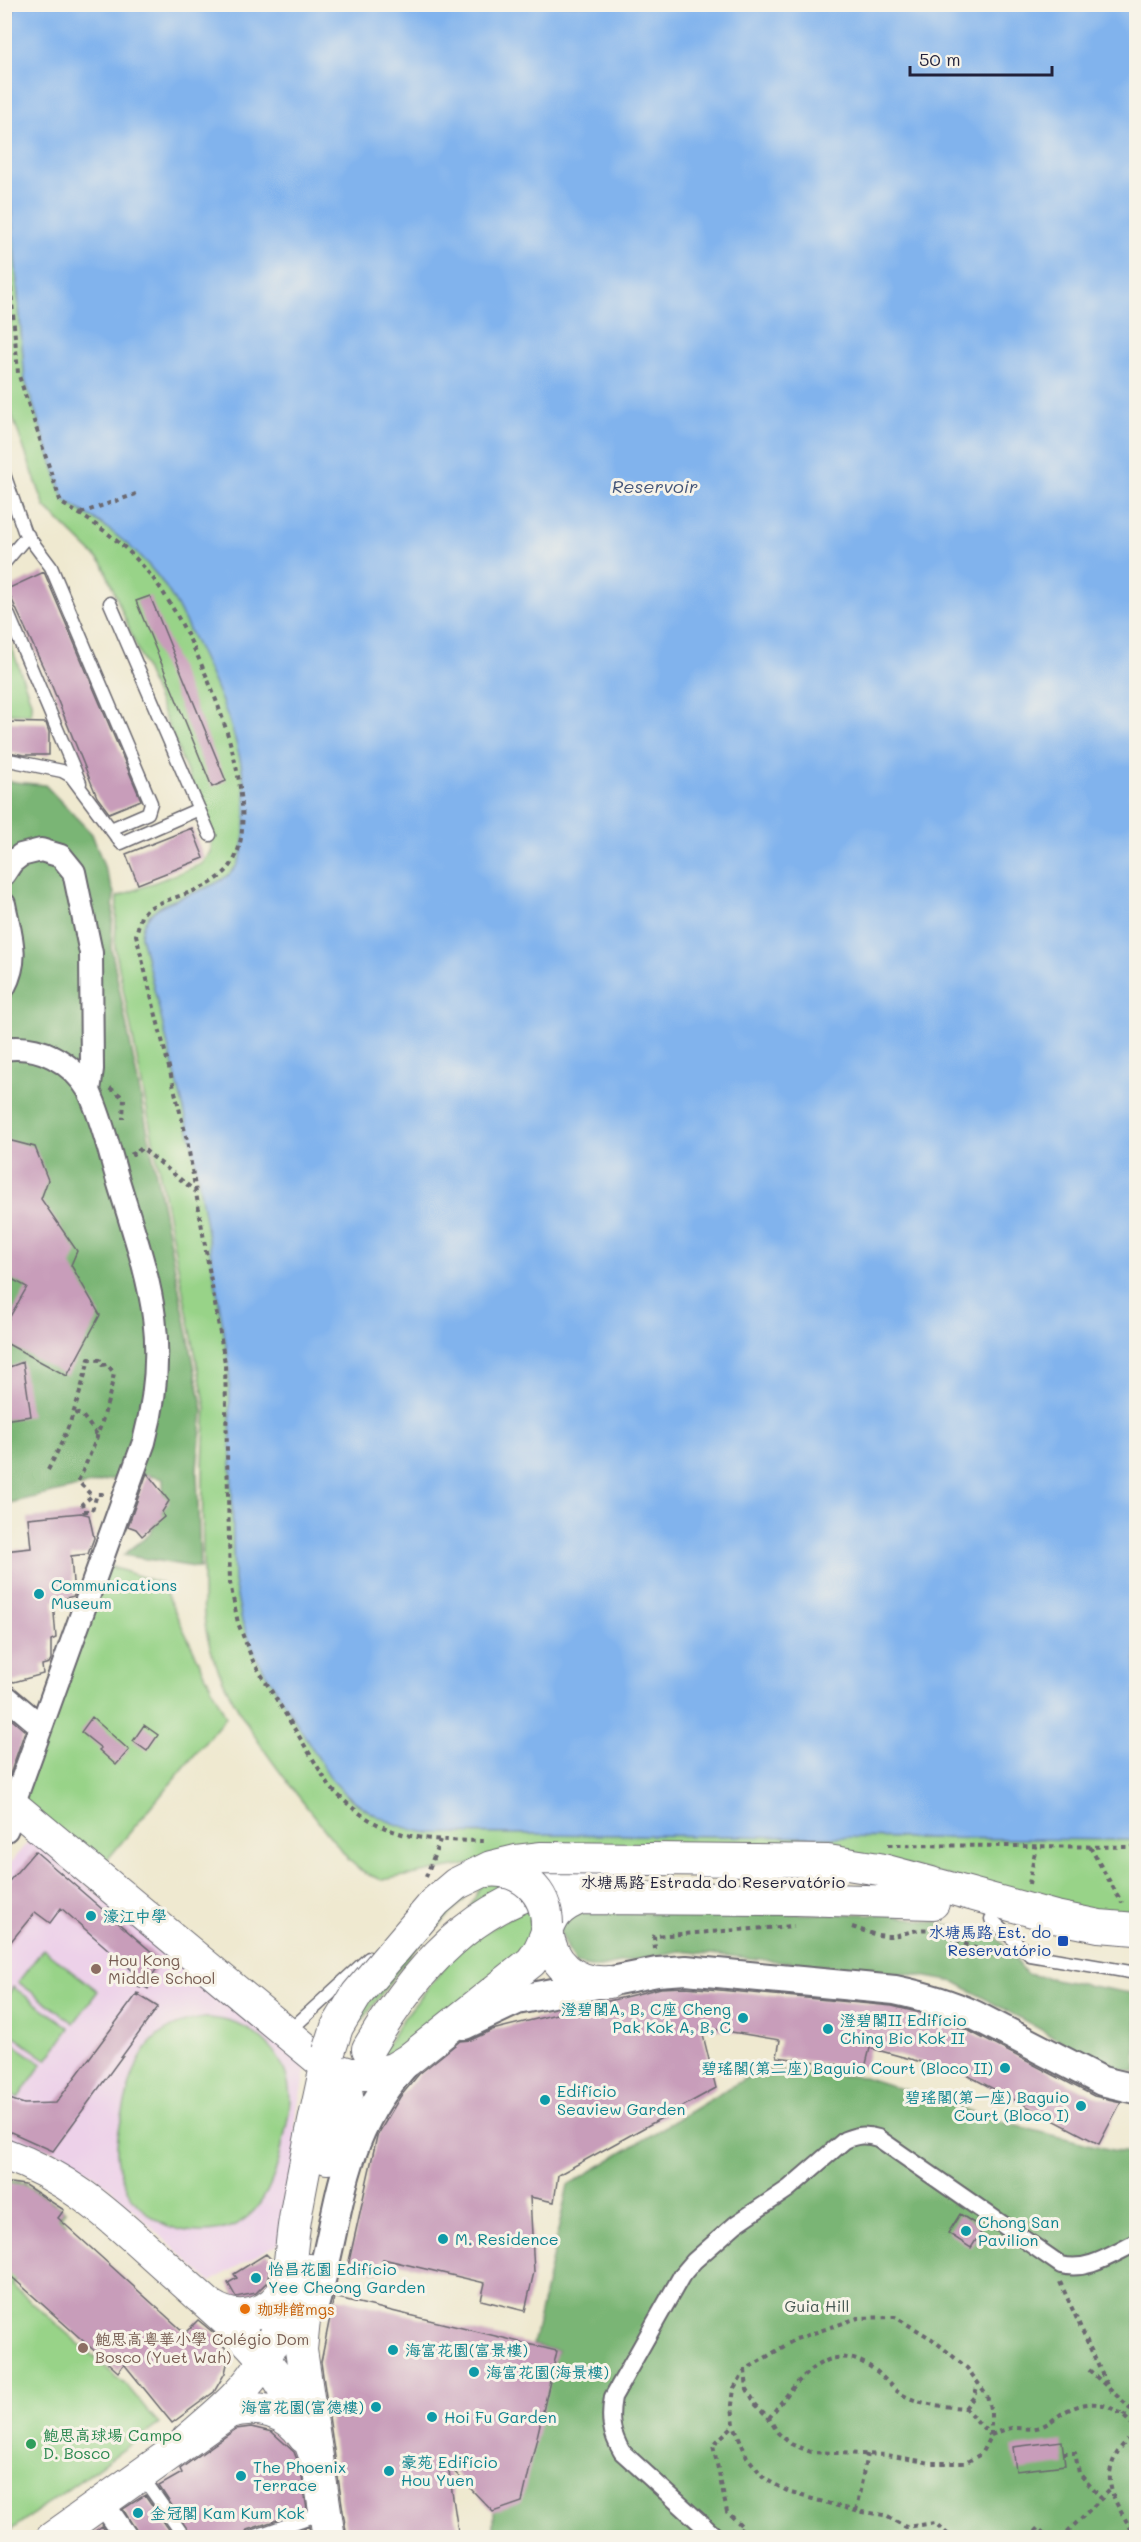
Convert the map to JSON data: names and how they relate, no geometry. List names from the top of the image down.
{
  "streets": {
    "main road": ["水塘馬路 Estrada do Reservatório"]
  },
  "water": ["Reservoir"],
  "parks": ["Guia Hill"],
  "places": {
    "other": [
      "Communications Museum",
      "濠江中學",
      "Hou Kong Middle School",
      "澄碧閣A, B, C座 Cheng Pak Kok A, B, C",
      "澄碧閣II Edifício Ching Bic Kok II",
      "碧瑤閣(第二座) Baguio Court (Bloco II)",
      "Edifício Seaview Garden",
      "碧瑤閣(第一座) Baguio Court (Bloco I)",
      "Chong San Pavilion",
      "M. Residence",
      "怡昌花園 Edifício Yee Cheong Garden",
      "珈琲館mgs",
      "鮑思高粵華小學 Colégio Dom Bosco (Yuet Wah)",
      "海富花園(富景樓)",
      "海富花園(海景樓)",
      "海富花園(富德樓)",
      "Hoi Fu Garden",
      "鮑思高球場 Campo D. Bosco",
      "豪苑 Edifício Hou Yuen",
      "The Phoenix Terrace",
      "金冠閣 Kam Kum Kok"
    ],
    "transit": ["水塘馬路 Est. do Reservatório"]
  },
  "scale_bar": "50 m"
}
